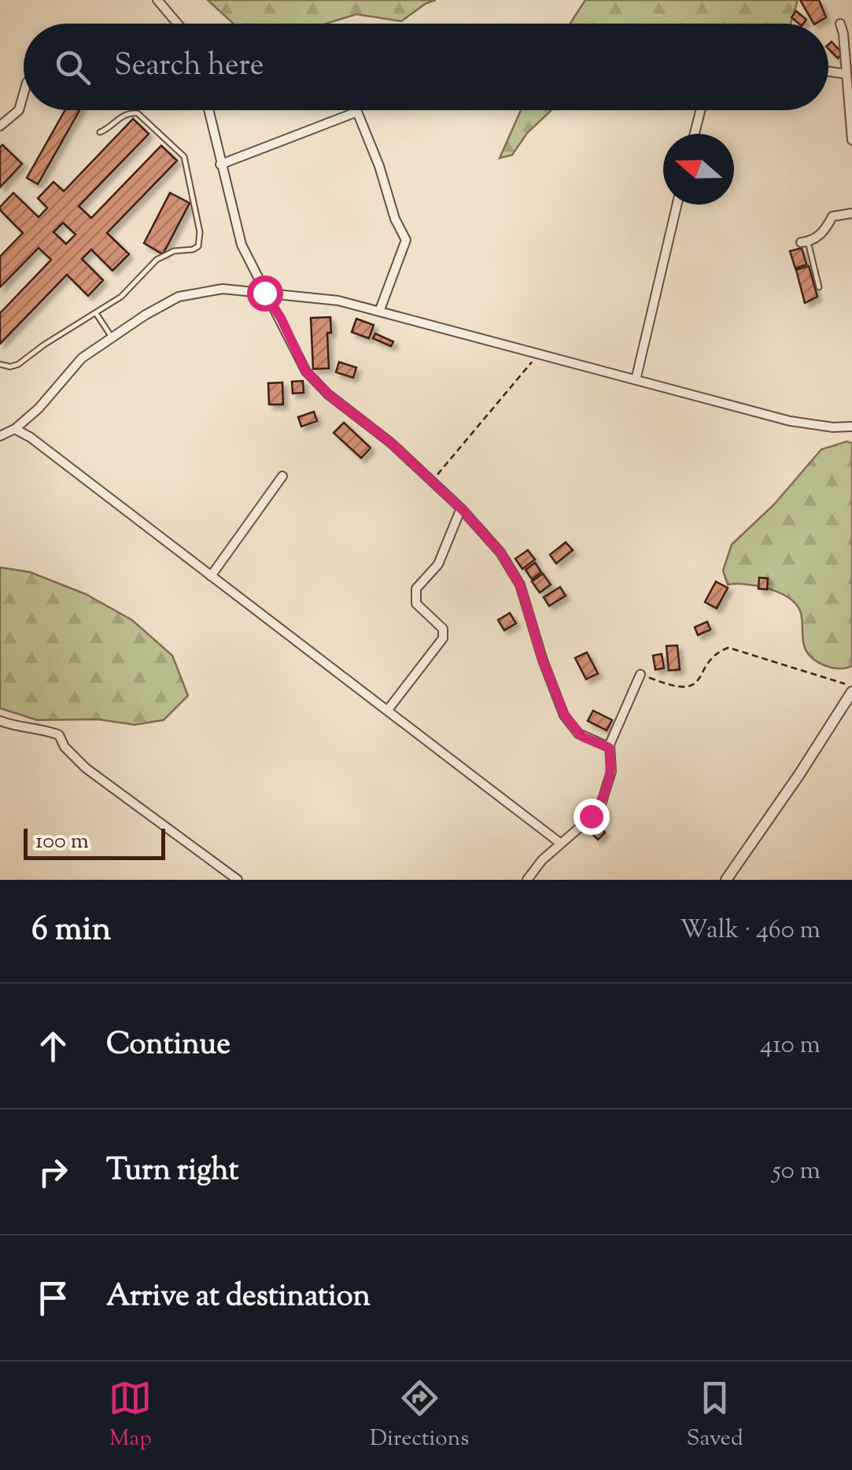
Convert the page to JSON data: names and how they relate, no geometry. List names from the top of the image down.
{
  "scale_bar": "100 m",
  "north": "left",
  "page": {
    "search": "Search here",
    "scale": "100 m",
    "heading": ["6 min", "Walk · 460 m"],
    "list": [
      ["Continue", "410 m"],
      ["Turn right", "50 m"],
      "Arrive at destination"
    ],
    "nav": ["Map", "Directions", "Saved"]
  }
}
